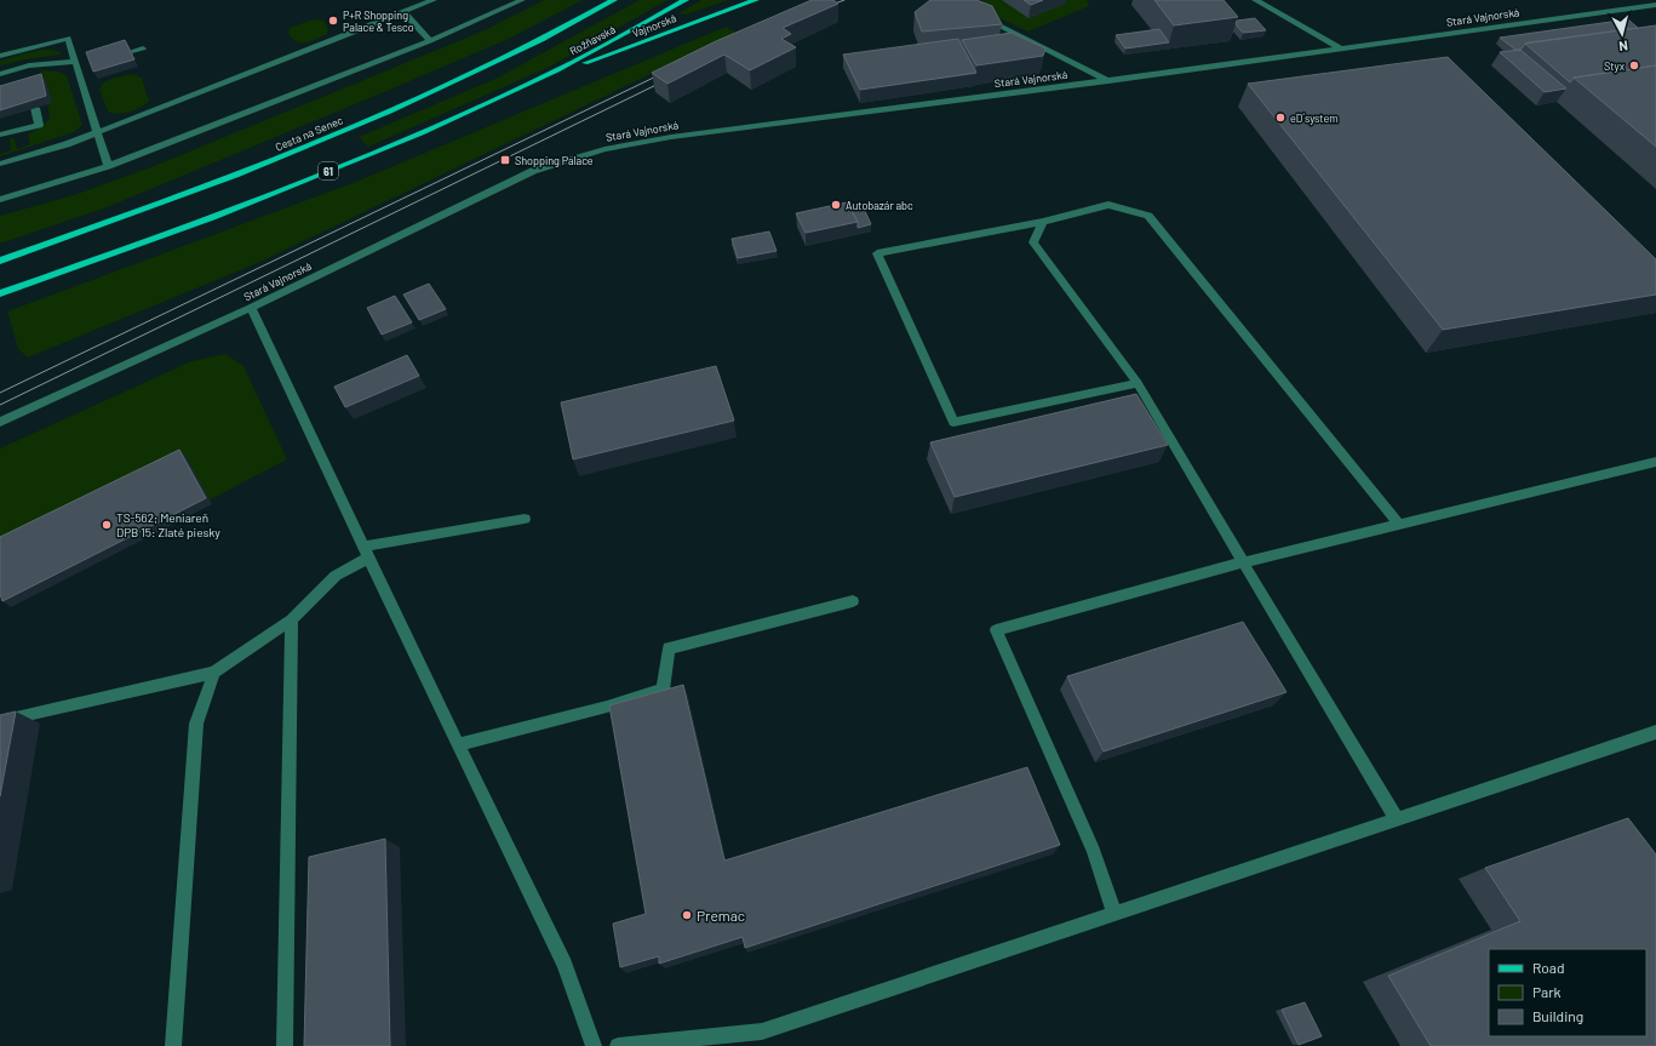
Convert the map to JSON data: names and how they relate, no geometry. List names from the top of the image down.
{
  "streets": {
    "main road": [
      "Vajnorská",
      "Rožňavská",
      "Cesta na Senec",
      "61"
    ],
    "street": ["Stará Vajnorská"]
  },
  "crossings": [
    ["Vajnorská", "Rožňavská"],
    ["Vajnorská", "61"],
    ["Rožňavská", "61"]
  ],
  "places": {
    "other": [
      "P+R Shopping Palace & Tesco",
      "Styx",
      "eD´system",
      "Autobazár abc",
      "TS-562; Meniareň DPB 15: Zlaté piesky",
      "Premac"
    ],
    "transit": ["Shopping Palace"]
  },
  "legend": ["Road", "Park", "Building"],
  "north": "bottom"
}
